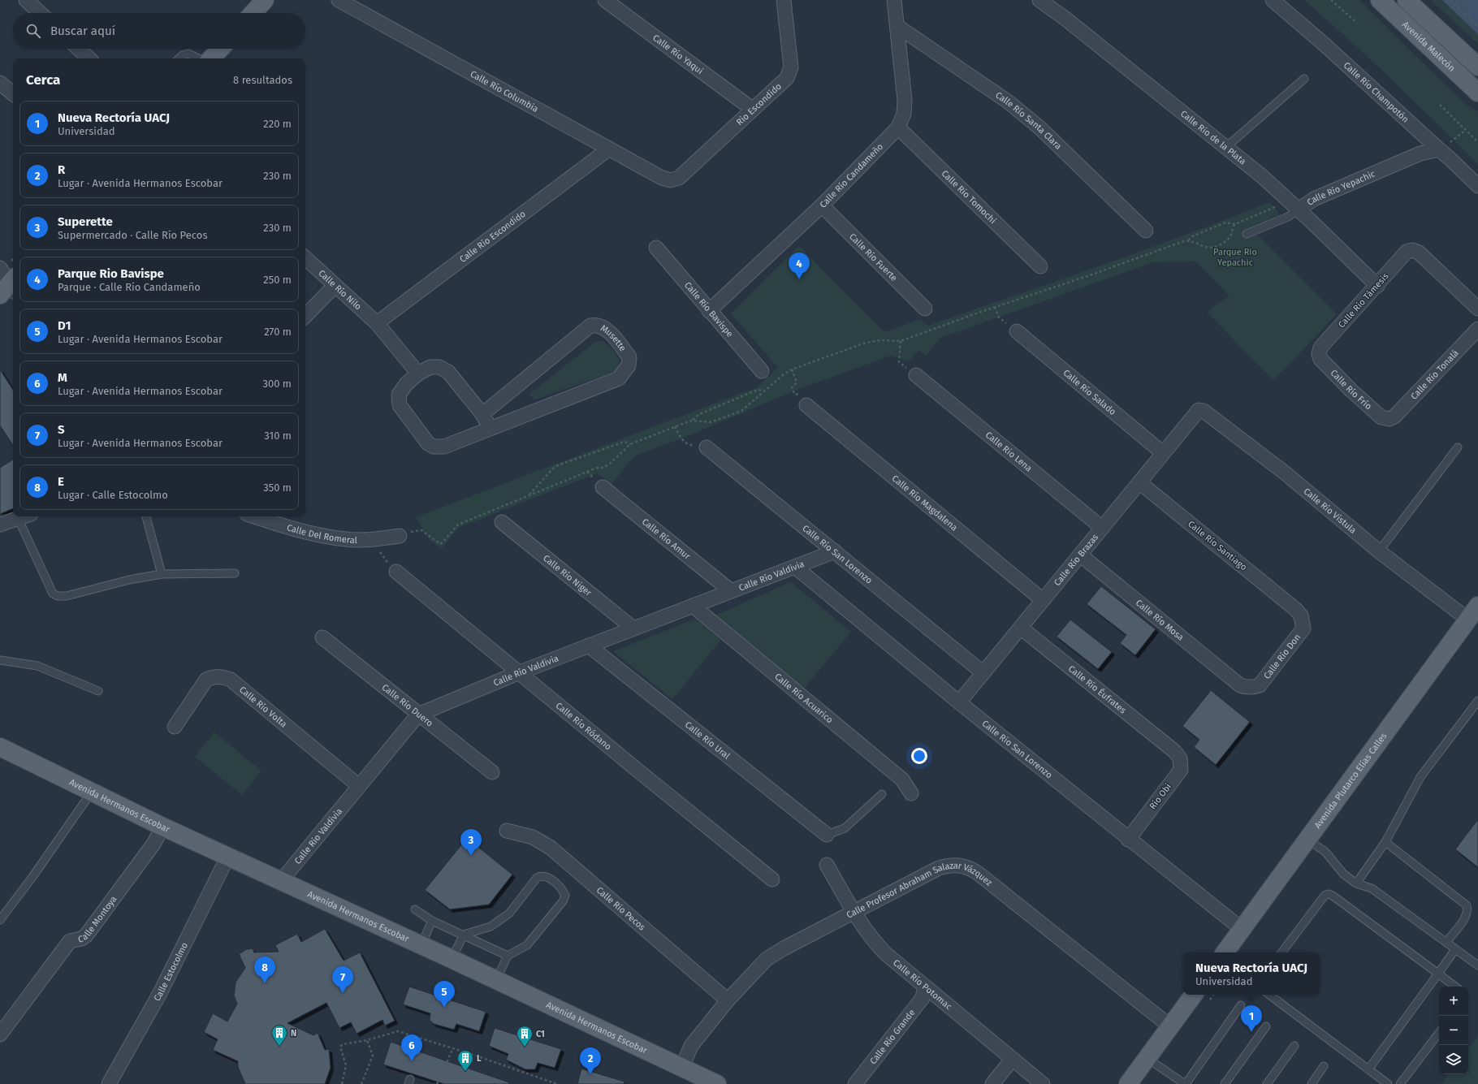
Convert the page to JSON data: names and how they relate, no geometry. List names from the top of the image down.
{
  "streets": {
    "main road": ["Avenida Malecón", "Avenida Plutarco Elías Calles", "Avenida Hermanos Escobar"],
    "street": [
      "Calle Río Yaqui",
      "Calle Río Columbia",
      "Calle Río Champotón",
      "Rio Escondido",
      "Calle Río Santa Clara",
      "Calle Río de la Plata",
      "Calle Río Candameño",
      "Calle Río Yepachic",
      "Calle Río Tomochi",
      "Calle Río Escondido",
      "Calle Río Fuerte",
      "Calle Río Nilo",
      "Calle Río Támesis",
      "Calle Río Bavispe",
      "Musette",
      "Calle Río Tonalá",
      "Calle Río Frío",
      "Calle Río Salado",
      "Calle Rio Lena",
      "Calle Río Magdalena",
      "Calle Río Vistula",
      "Calle Del Romeral",
      "Calle Río Amur",
      "Calle Río Santiago",
      "Calle Río San Lorenzo",
      "Calle Río Brazas",
      "Calle Río Valdivia",
      "Calle Río Niger",
      "Calle Río Mosa",
      "Calle Río Don",
      "Calle Río Éufrates",
      "Calle Río Acuarico",
      "Calle Río Duero",
      "Calle Río Volta",
      "Calle Río Ródano",
      "Calle Río Ural",
      "Río Obi",
      "Calle Profesor Abraham Salazar Vázquez",
      "Calle Río Pecos",
      "Calle Montoya",
      "Calle Estocolmo",
      "Calle Río Potomac",
      "Calle Río Grande"
    ]
  },
  "crossings": [
    ["Calle Río Yaqui", "Rio Escondido"],
    ["Calle Río Columbia", "Rio Escondido"],
    ["Calle Río Columbia", "Calle Río Escondido"],
    ["Calle Río Champotón", "Calle Río Yepachic"],
    ["Calle Río Santa Clara", "Calle Río Candameño"],
    ["Calle Río de la Plata", "Calle Río Yepachic"],
    ["Calle Río de la Plata", "Calle Río Támesis"],
    ["Calle Río Candameño", "Calle Río Tomochi"],
    ["Calle Río Candameño", "Calle Río Fuerte"],
    ["Calle Río Candameño", "Calle Río Bavispe"],
    ["Calle Río Escondido", "Calle Río Nilo"],
    ["Calle Río Támesis", "Calle Río Frío"],
    ["Calle Río Tonalá", "Calle Río Frío"],
    ["Calle Río Salado", "Calle Río Brazas"],
    ["Calle Rio Lena", "Calle Río Brazas"],
    ["Calle Río Magdalena", "Calle Río Brazas"],
    ["Calle Río Vistula", "Calle Río Brazas"],
    ["Calle Río Vistula", "Avenida Plutarco Elías Calles"],
    ["Calle Río Amur", "Calle Río Valdivia"],
    ["Calle Río Santiago", "Calle Río Brazas"],
    ["Calle Río Santiago", "Calle Río Don"],
    ["Calle Río San Lorenzo", "Calle Río Brazas"],
    ["Calle Río San Lorenzo", "Calle Río Valdivia"],
    ["Calle Río San Lorenzo", "Avenida Plutarco Elías Calles"],
    ["Calle Río San Lorenzo", "Río Obi"],
    ["Calle Río Brazas", "Calle Río Mosa"],
    ["Calle Río Brazas", "Calle Río Éufrates"],
    ["Calle Río Valdivia", "Calle Río Niger"],
    ["Calle Río Valdivia", "Calle Río Acuarico"],
    ["Calle Río Valdivia", "Calle Río Duero"],
    ["Calle Río Valdivia", "Calle Río Volta"],
    ["Calle Río Valdivia", "Calle Río Ródano"],
    ["Calle Río Valdivia", "Calle Río Ural"],
    ["Calle Río Valdivia", "Avenida Hermanos Escobar"],
    ["Calle Río Mosa", "Calle Río Don"],
    ["Calle Río Éufrates", "Río Obi"],
    ["Avenida Hermanos Escobar", "Calle Profesor Abraham Salazar Vázquez"],
    ["Avenida Hermanos Escobar", "Calle Montoya"],
    ["Avenida Hermanos Escobar", "Calle Estocolmo"],
    ["Calle Profesor Abraham Salazar Vázquez", "Calle Río Pecos"],
    ["Calle Profesor Abraham Salazar Vázquez", "Calle Río Potomac"],
    ["Calle Río Potomac", "Calle Río Grande"]
  ],
  "parks": ["Parque Rio Yepachic"],
  "places": {
    "building": ["N", "C1", "L"]
  },
  "page": {
    "search": "Buscar aquí",
    "heading": ["Cerca", "8 resultados"],
    "list": [
      {
        "mark": "1",
        "name": "Nueva Rectoría UACJ",
        "note": "Universidad",
        "value": "220 m"
      },
      {
        "mark": "2",
        "name": "R",
        "note": "Lugar · Avenida Hermanos Escobar",
        "value": "230 m"
      },
      {
        "mark": "3",
        "name": "Superette",
        "note": "Supermercado · Calle Río Pecos",
        "value": "230 m"
      },
      {
        "mark": "4",
        "name": "Parque Rio Bavispe",
        "note": "Parque · Calle Río Candameño",
        "value": "250 m"
      },
      {
        "mark": "5",
        "name": "D1",
        "note": "Lugar · Avenida Hermanos Escobar",
        "value": "270 m"
      },
      {
        "mark": "6",
        "name": "M",
        "note": "Lugar · Avenida Hermanos Escobar",
        "value": "300 m"
      },
      {
        "mark": "7",
        "name": "S",
        "note": "Lugar · Avenida Hermanos Escobar",
        "value": "310 m"
      },
      {
        "mark": "8",
        "name": "E",
        "note": "Lugar · Calle Estocolmo",
        "value": "350 m"
      }
    ],
    "pins": [
      "4",
      "3",
      "8",
      "7",
      "5",
      "1",
      "6",
      "2"
    ],
    "popup": ["Nueva Rectoría UACJ", "Universidad"],
    "map_buttons": ["+", "−"]
  }
}
